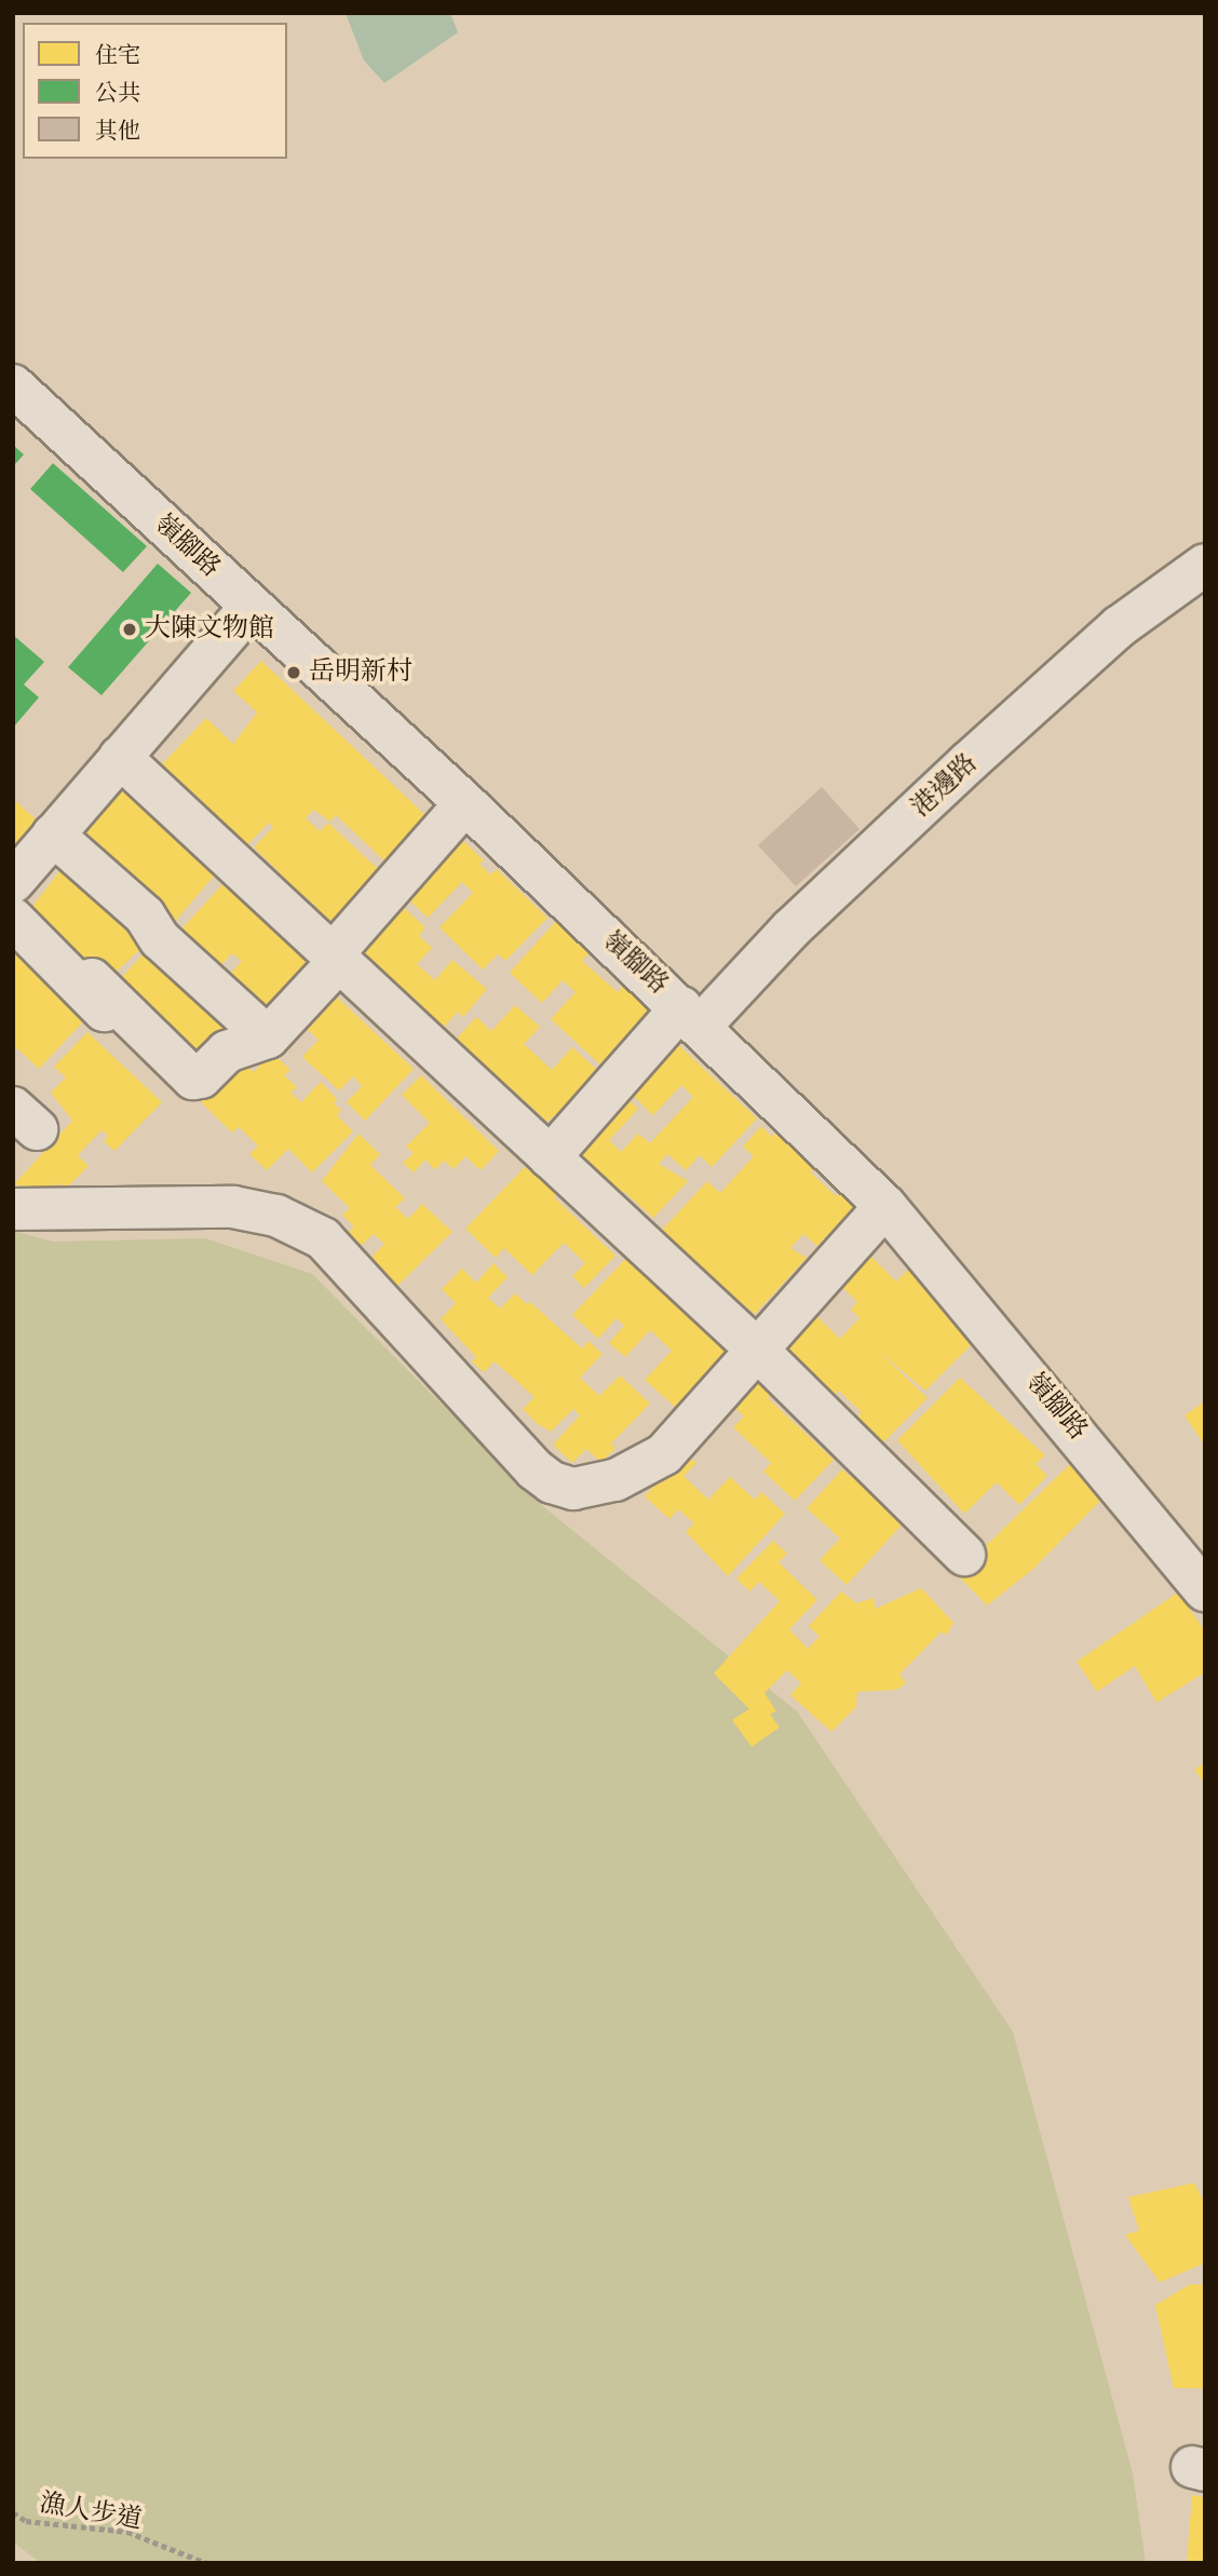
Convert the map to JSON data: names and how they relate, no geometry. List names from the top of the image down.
{
  "streets": {
    "street": ["嶺腳路", "港邊路"],
    "path": ["漁人步道"]
  },
  "crossings": [
    ["嶺腳路", "港邊路"]
  ],
  "places": ["大陳文物館", "岳明新村"],
  "legend": ["住宅", "公共", "其他"]
}
